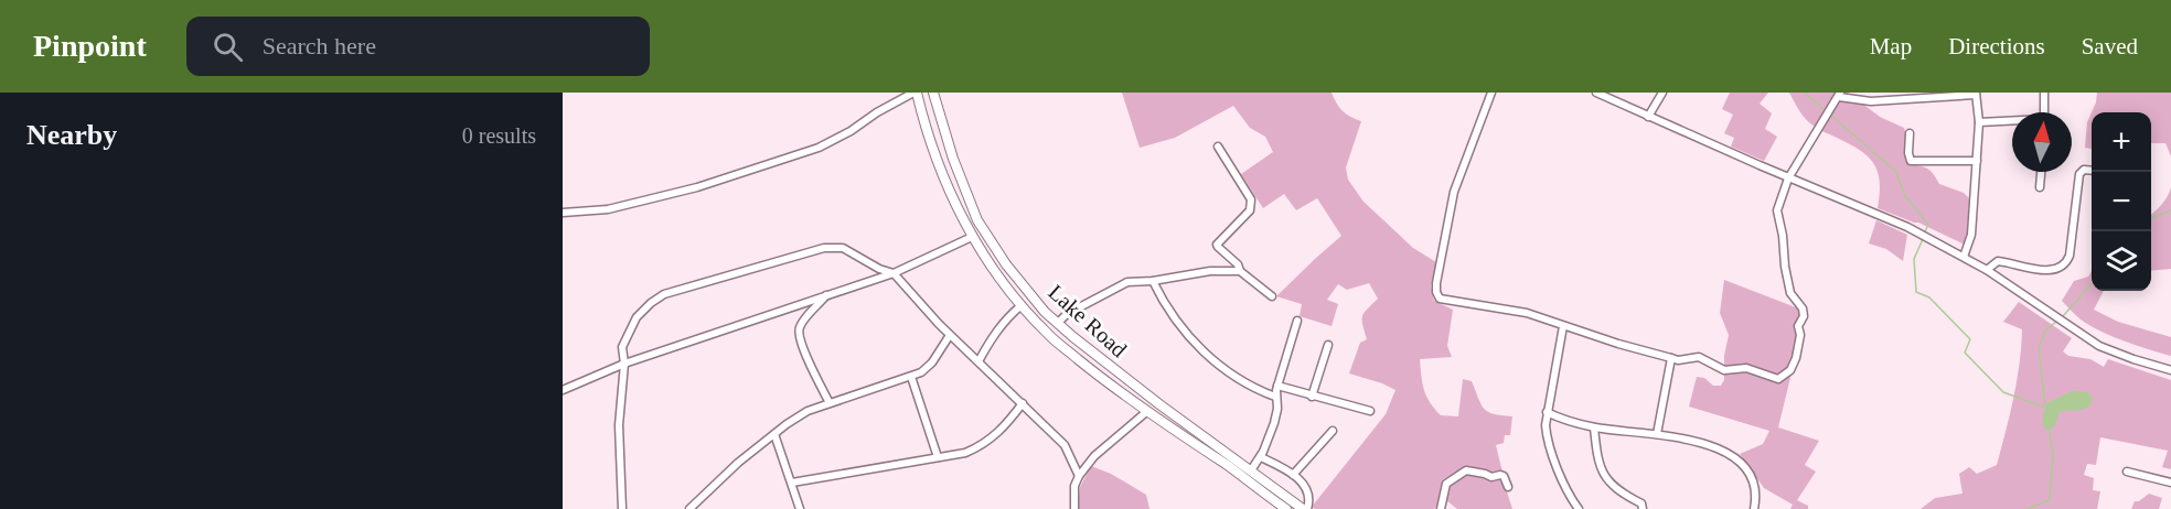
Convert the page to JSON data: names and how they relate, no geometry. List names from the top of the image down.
{
  "streets": {
    "main road": ["Lake Road"]
  },
  "north": "top",
  "page": {
    "header": "Pinpoint",
    "search": "Search here",
    "nav": ["Map", "Directions", "Saved"],
    "heading": ["Nearby", "0 results"],
    "map_buttons": ["+", "−"]
  }
}
